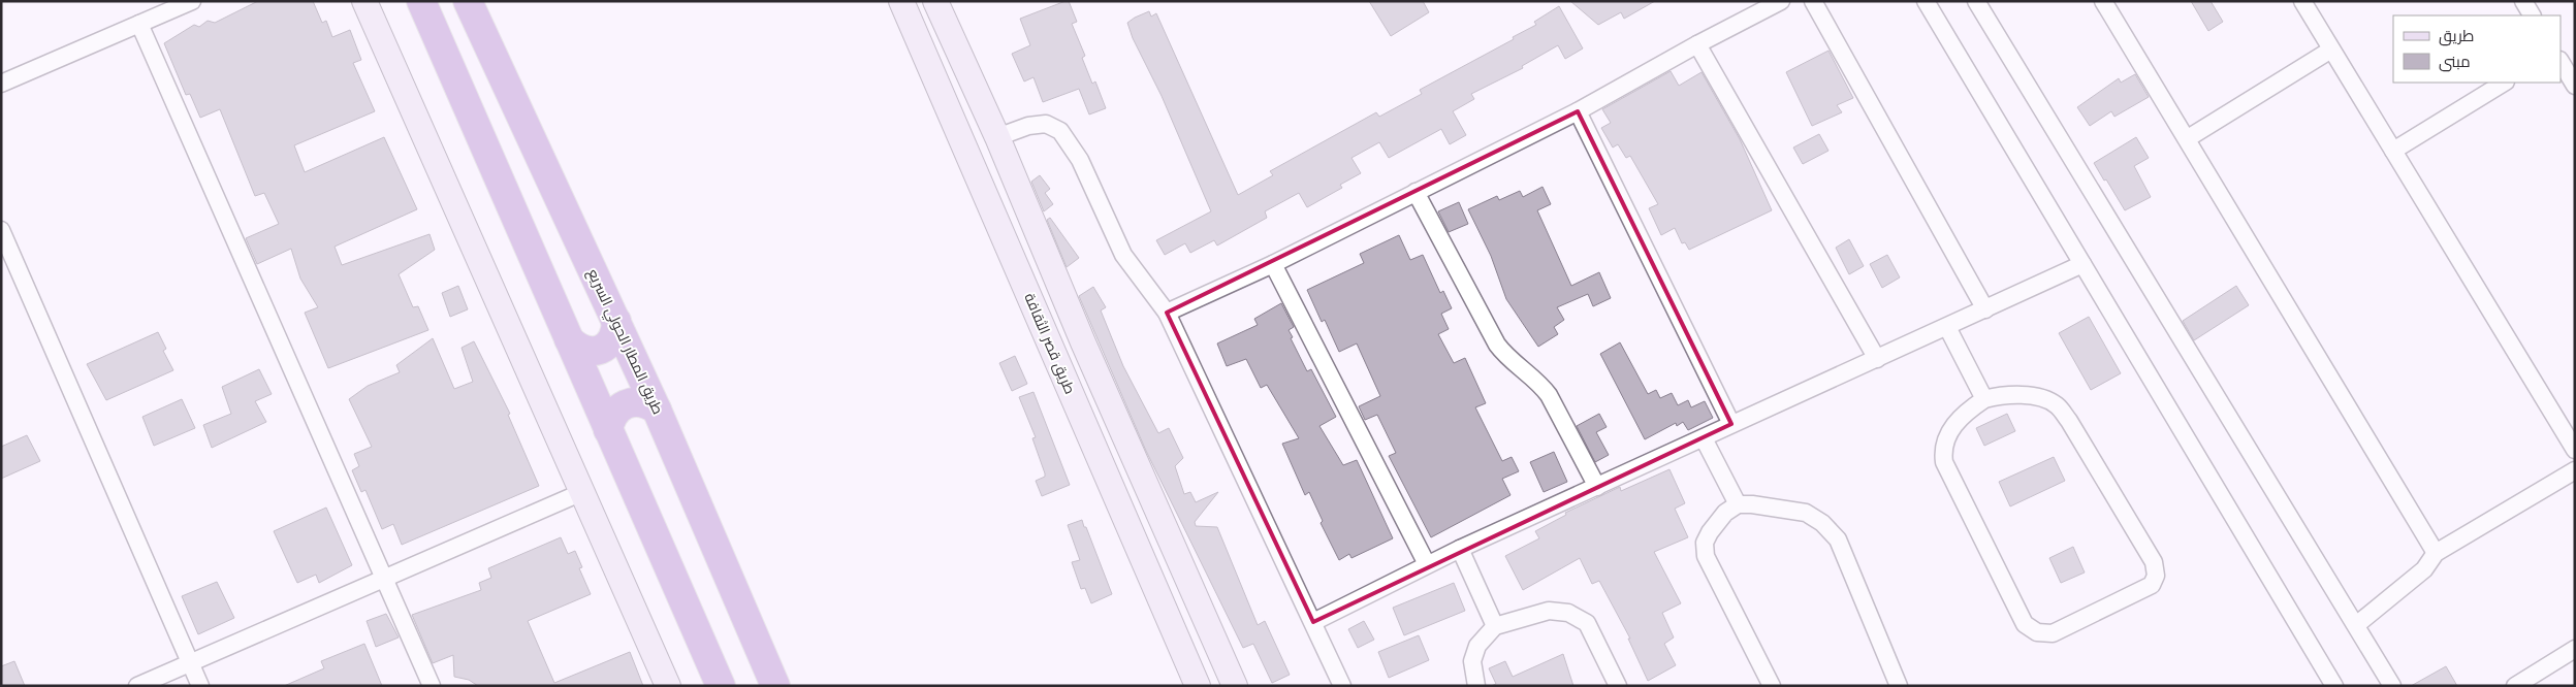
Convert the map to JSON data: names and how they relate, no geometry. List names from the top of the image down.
{
  "streets": {
    "highway": ["طريق المطار الحولي السريع"],
    "street": ["طريق قصر الثقافة"]
  },
  "legend": ["طريق", "مبنى"]
}
